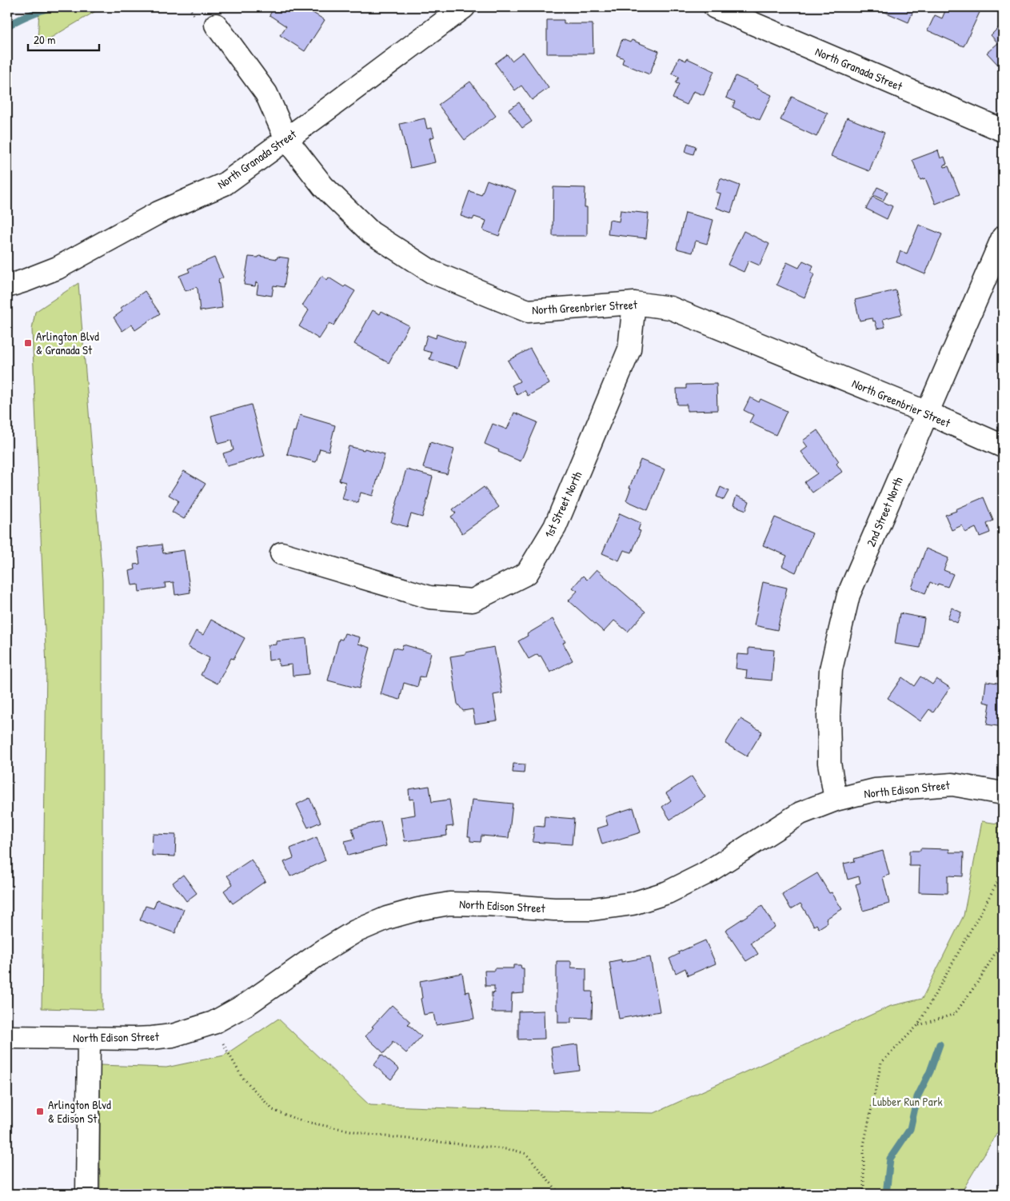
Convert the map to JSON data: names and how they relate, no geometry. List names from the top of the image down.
{
  "streets": {
    "street": [
      "North Granada Street",
      "North Greenbrier Street",
      "1st Street North",
      "2nd Street North",
      "North Edison Street"
    ]
  },
  "crossings": [
    ["North Granada Street", "North Greenbrier Street"],
    ["North Greenbrier Street", "1st Street North"],
    ["North Greenbrier Street", "2nd Street North"],
    ["2nd Street North", "North Edison Street"]
  ],
  "parks": ["Lubber Run Park"],
  "places": {
    "transit": ["Arlington Blvd & Granada St", "Arlington Blvd & Edison St"]
  },
  "scale_bar": "20 m"
}
